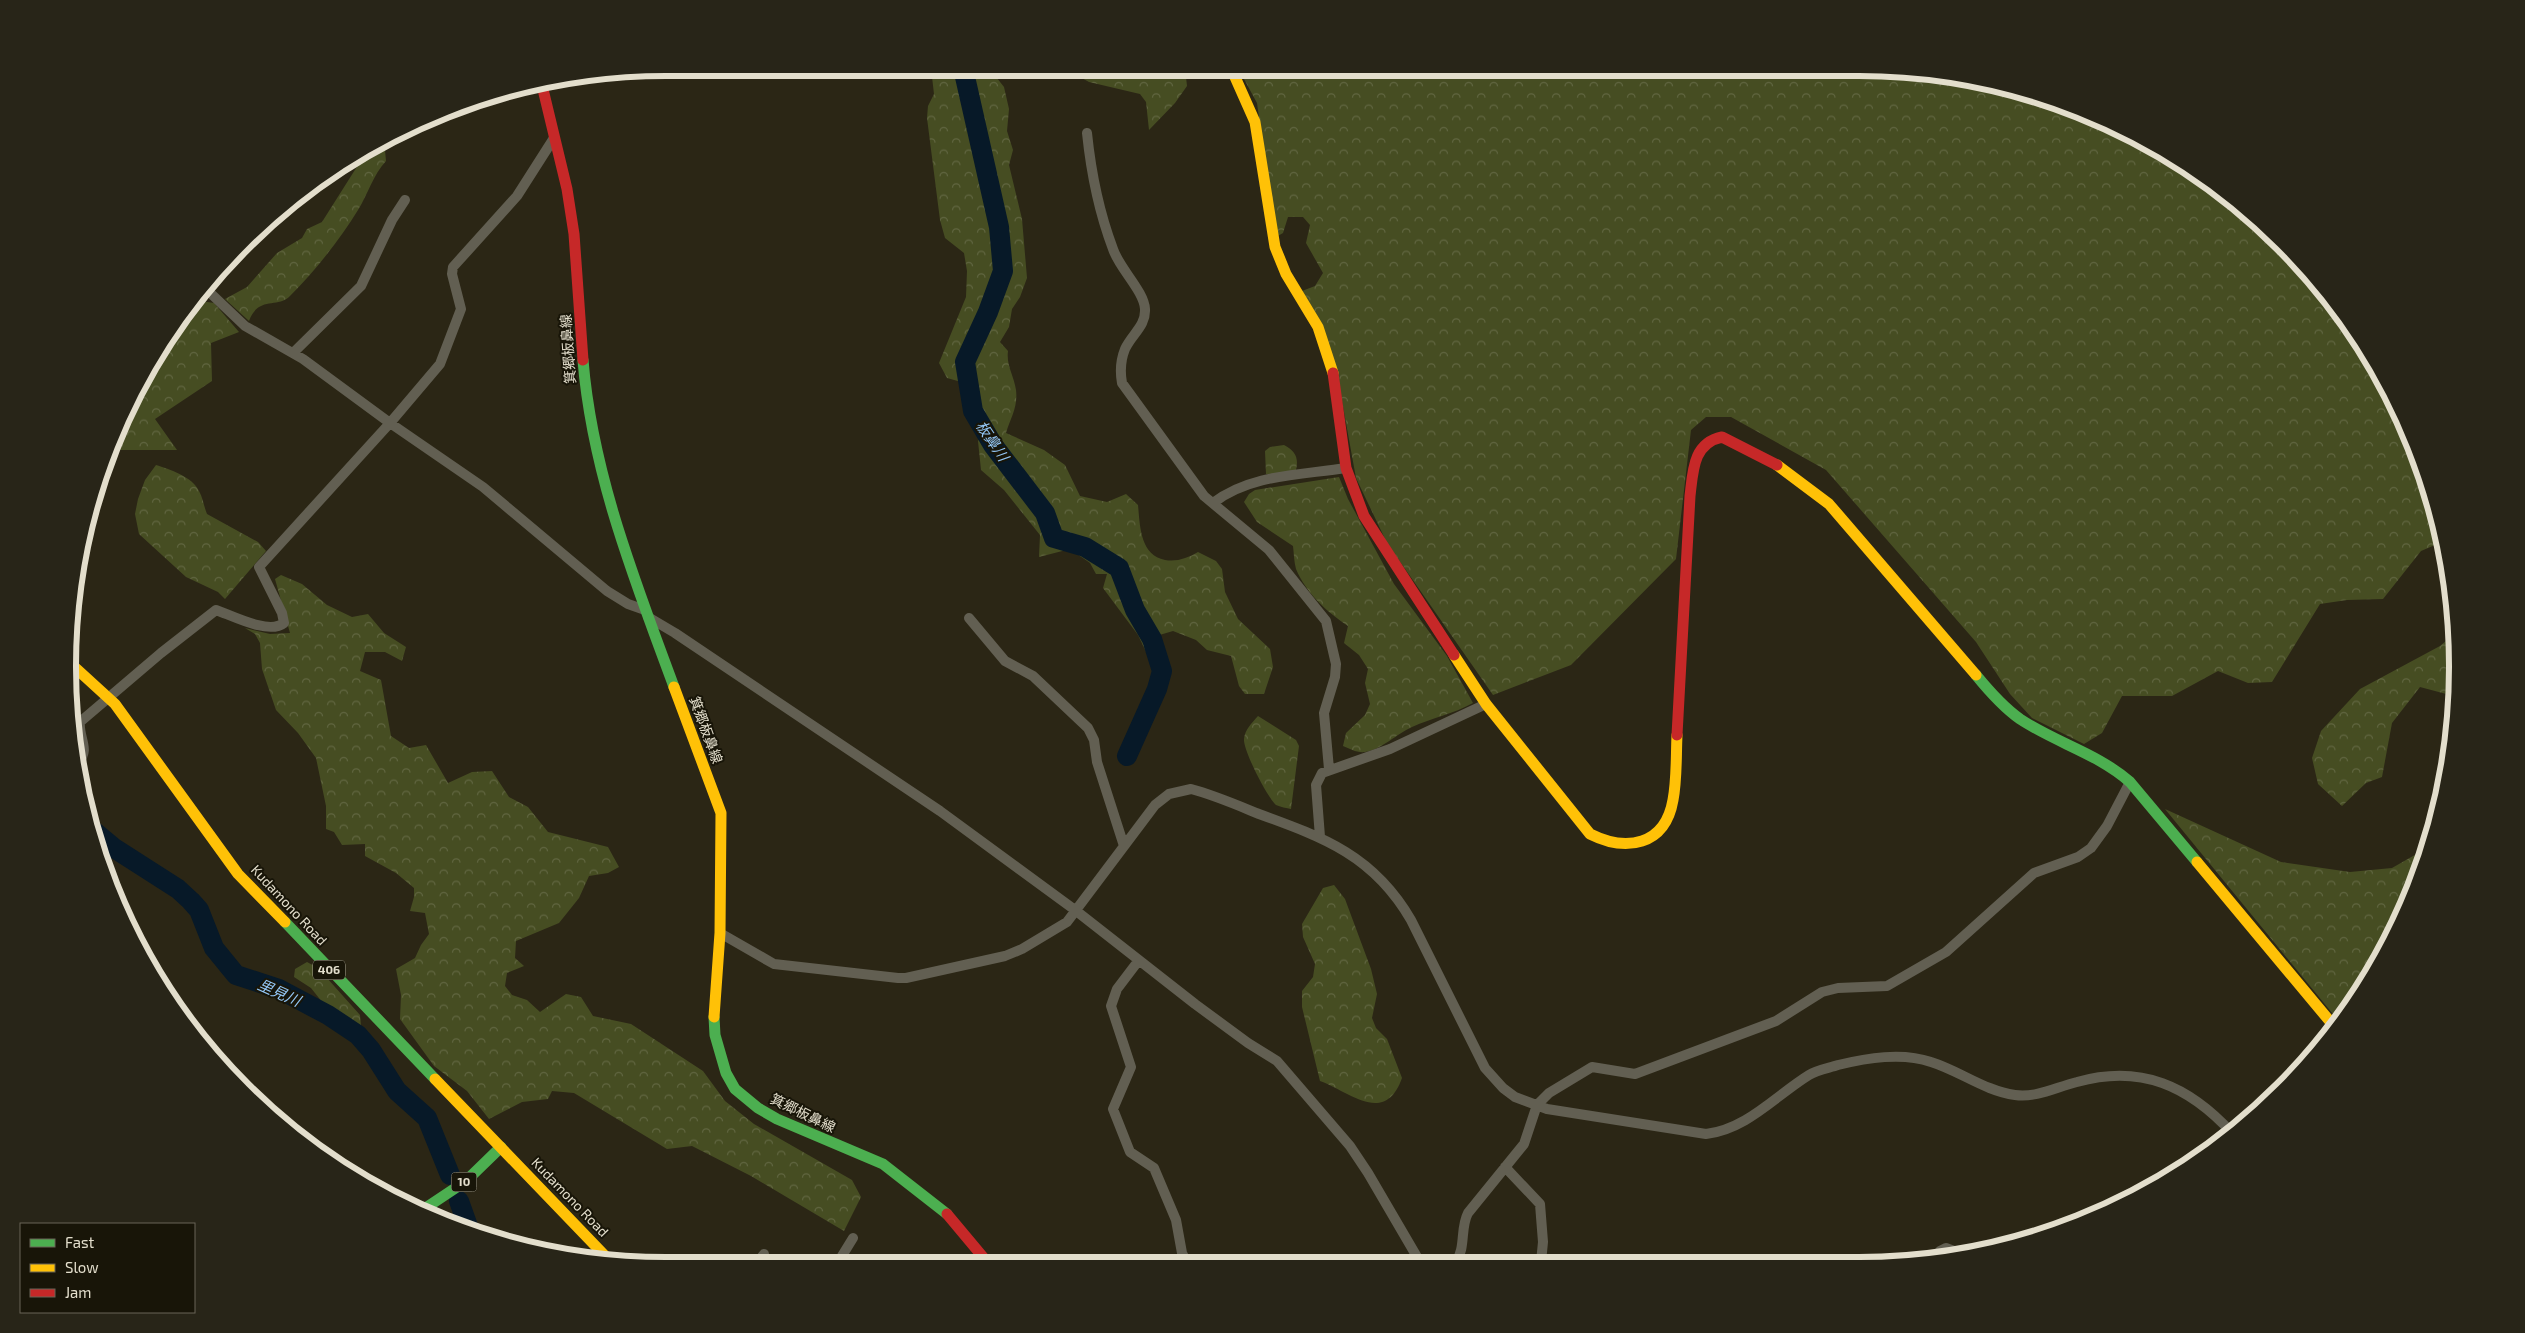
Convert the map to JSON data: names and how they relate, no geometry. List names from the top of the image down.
{
  "streets": {
    "main road": [
      "箕郷板鼻線",
      "Kudamono Road",
      "406",
      "10"
    ]
  },
  "crossings": [
    ["Kudamono Road", "10"]
  ],
  "water": ["板鼻川", "里見川"],
  "legend": ["Fast", "Slow", "Jam"]
}
